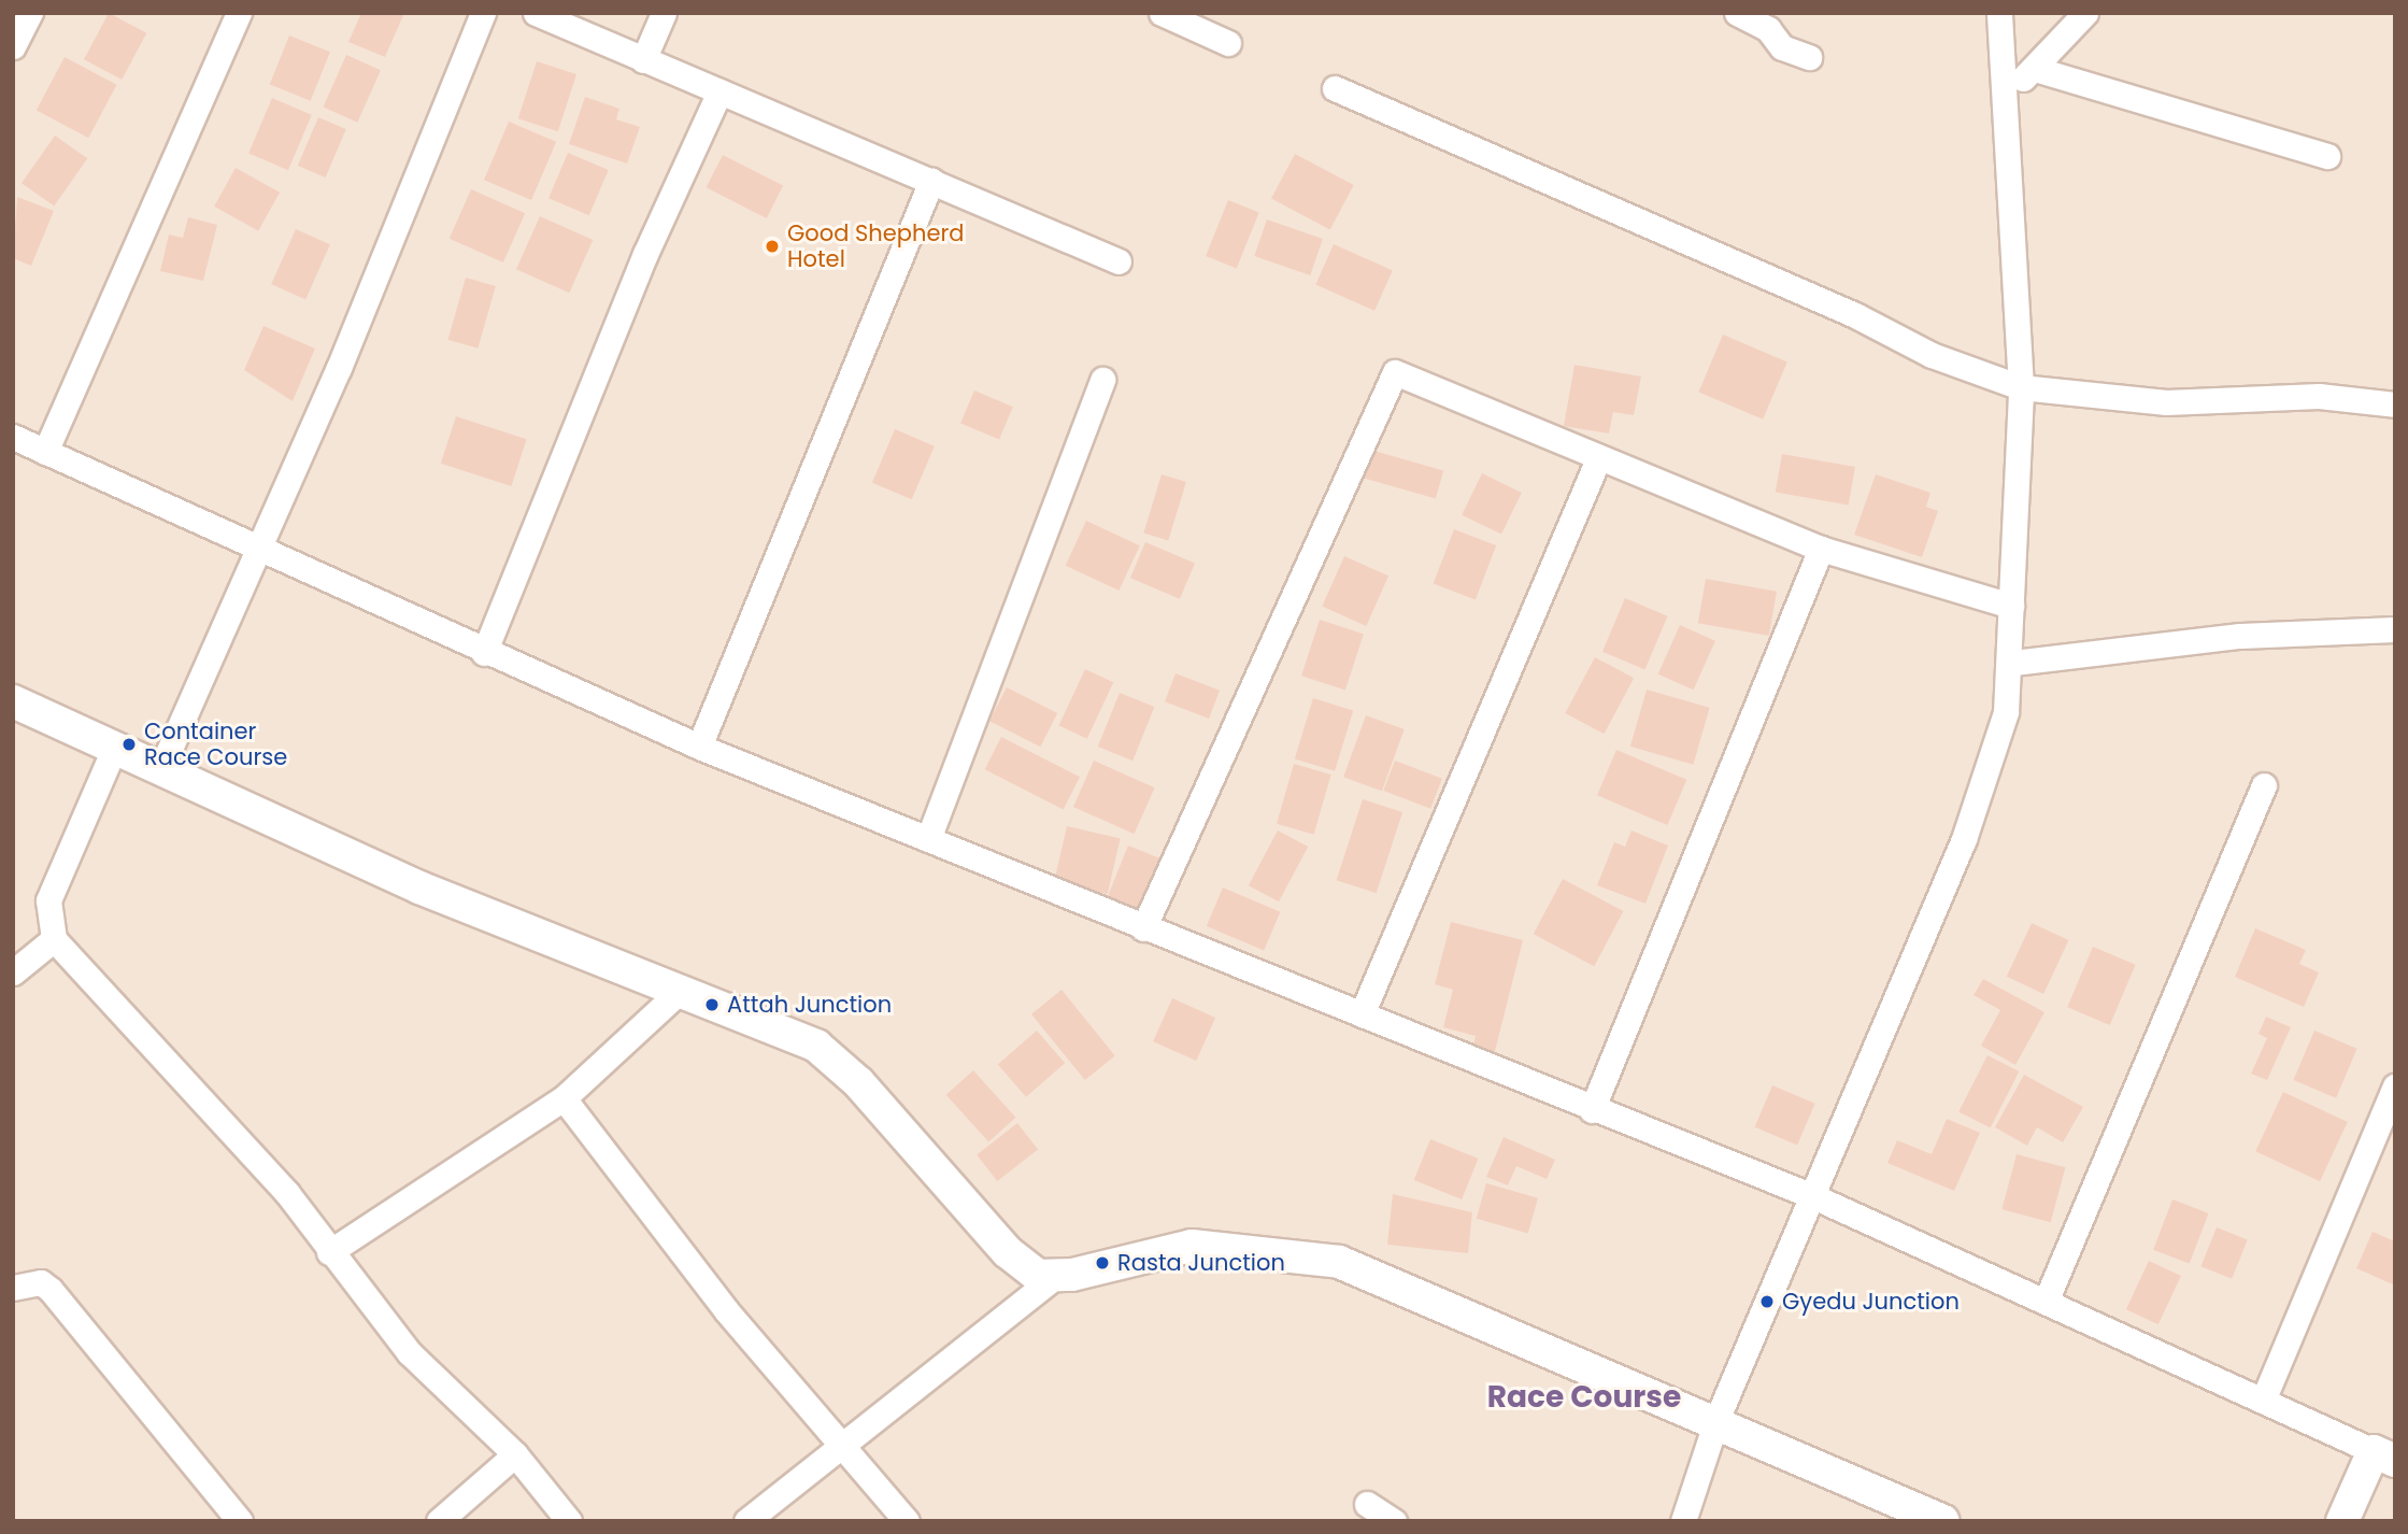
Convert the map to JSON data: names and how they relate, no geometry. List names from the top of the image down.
{
  "districts": ["Race Course"],
  "places": [
    "Good Shepherd Hotel",
    "Container Race Course",
    "Attah Junction",
    "Rasta Junction",
    "Gyedu Junction"
  ]
}
